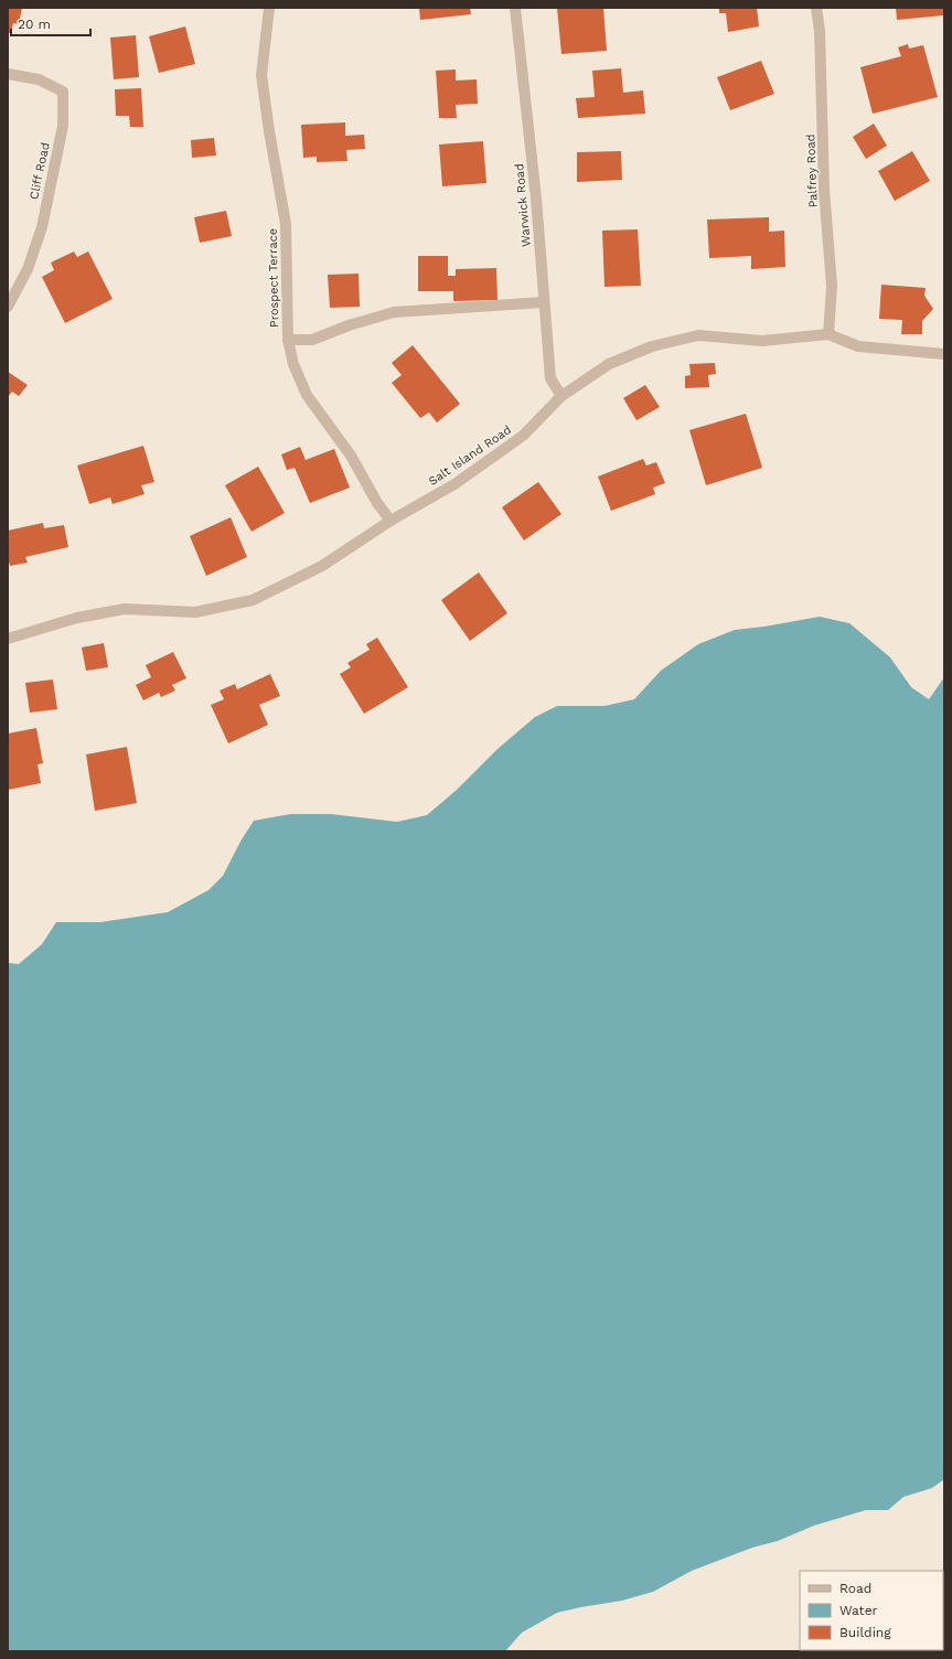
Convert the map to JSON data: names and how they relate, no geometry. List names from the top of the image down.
{
  "streets": {
    "street": [
      "Cliff Road",
      "Palfrey Road",
      "Warwick Road",
      "Prospect Terrace",
      "Salt Island Road"
    ]
  },
  "crossings": [
    ["Palfrey Road", "Salt Island Road"],
    ["Warwick Road", "Salt Island Road"],
    ["Prospect Terrace", "Salt Island Road"]
  ],
  "legend": ["Road", "Water", "Building"],
  "scale_bar": "20 m"
}
